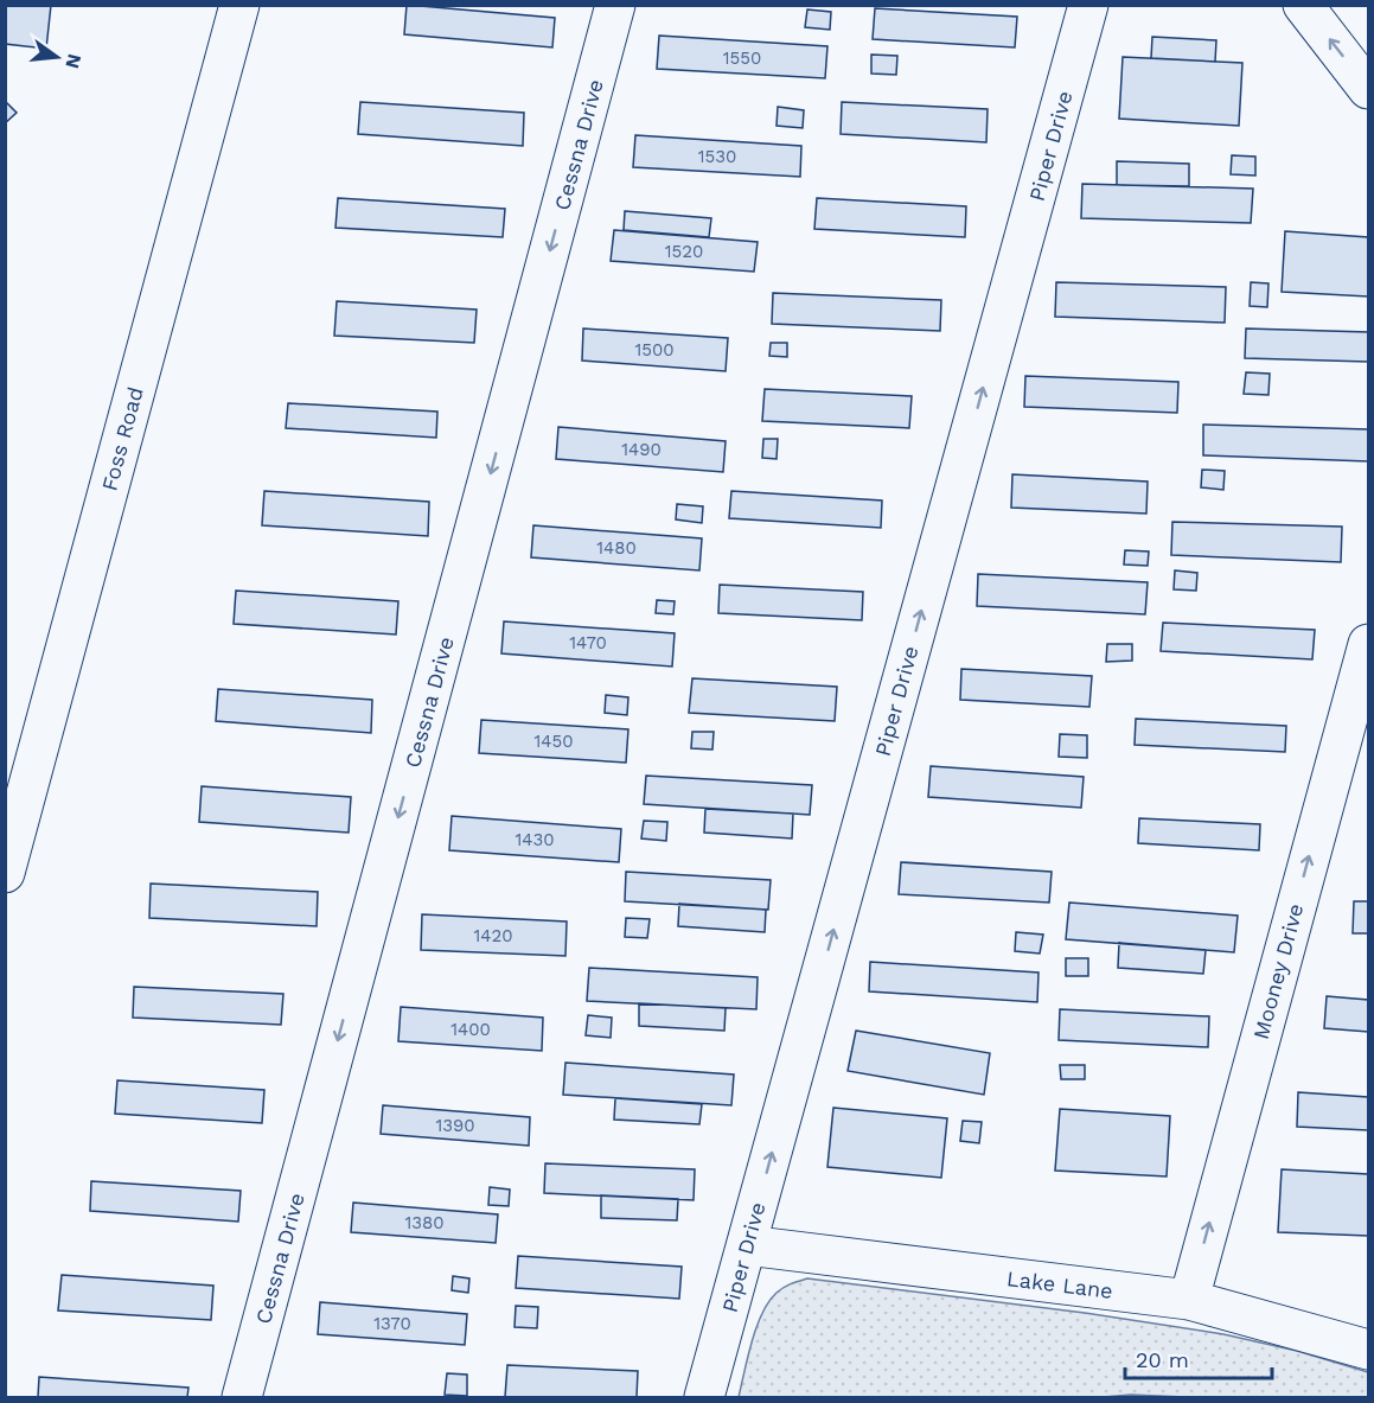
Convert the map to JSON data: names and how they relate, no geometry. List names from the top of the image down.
{
  "streets": {
    "street": [
      "Cessna Drive",
      "Piper Drive",
      "Foss Road",
      "Mooney Drive",
      "Lake Lane"
    ]
  },
  "crossings": [
    ["Piper Drive", "Lake Lane"],
    ["Mooney Drive", "Lake Lane"]
  ],
  "one_way": ["Cessna Drive", "Piper Drive", "Mooney Drive"],
  "house_numbers": [
    "1550",
    "1530",
    "1520",
    "1500",
    "1490",
    "1480",
    "1470",
    "1450",
    "1430",
    "1420",
    "1400",
    "1390",
    "1380",
    "1370"
  ],
  "scale_bar": "20 m",
  "north": "right"
}
